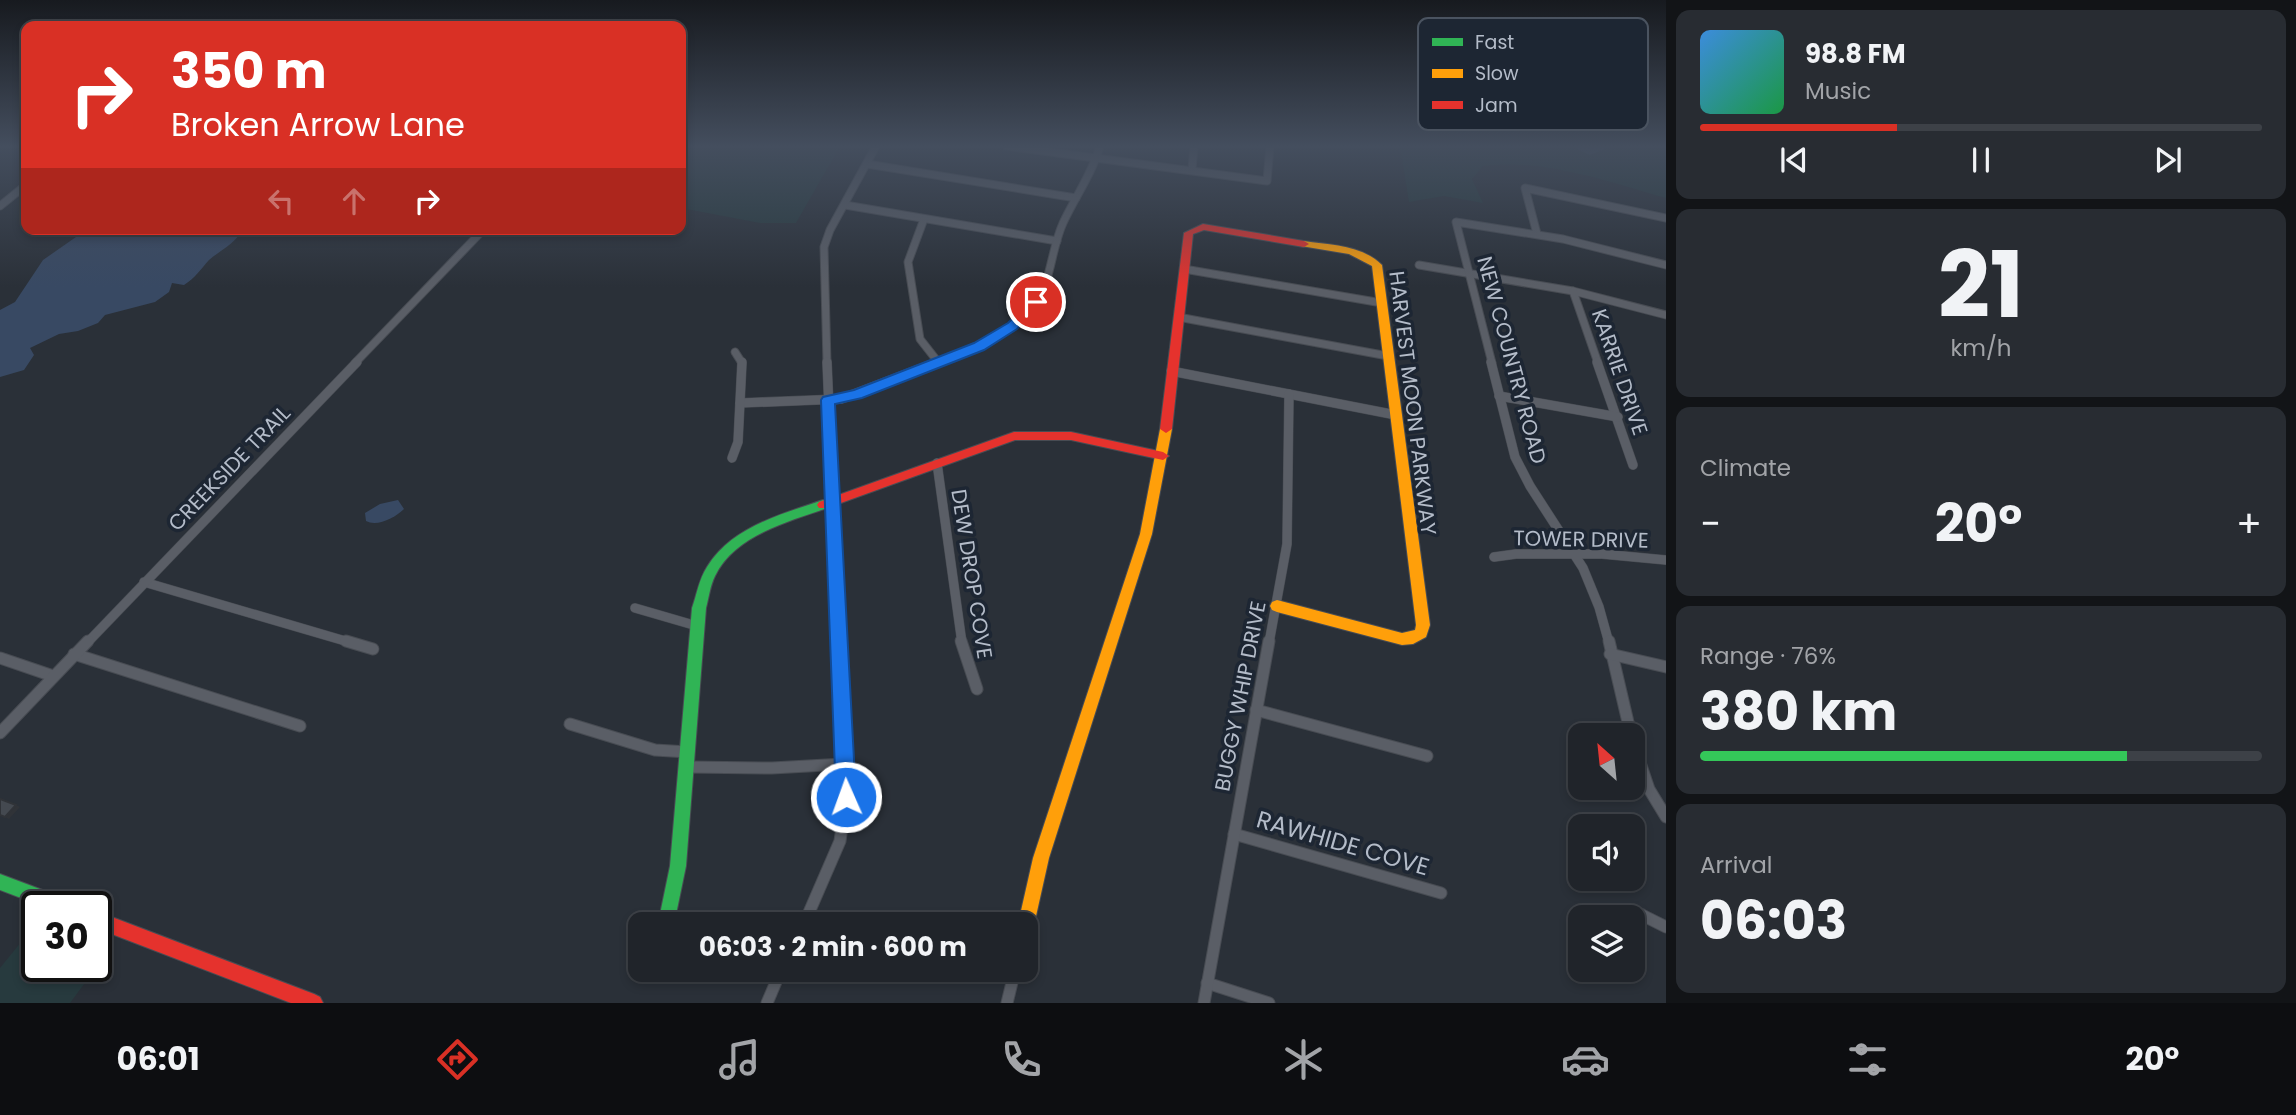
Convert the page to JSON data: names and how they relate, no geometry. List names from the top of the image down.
{
  "streets": {
    "street": [
      "NEW COUNTRY ROAD",
      "KARRIE DRIVE",
      "HARVEST MOON PARKWAY",
      "CREEKSIDE TRAIL",
      "TOWER DRIVE",
      "DEW DROP COVE",
      "BUGGY WHIP DRIVE",
      "RAWHIDE COVE"
    ]
  },
  "crossings": [
    ["NEW COUNTRY ROAD", "TOWER DRIVE"],
    ["HARVEST MOON PARKWAY", "BUGGY WHIP DRIVE"],
    ["BUGGY WHIP DRIVE", "RAWHIDE COVE"]
  ],
  "legend": ["Fast", "Slow", "Jam"],
  "north": "top left",
  "page": {
    "turn": ["350 m", "Broken Arrow Lane"],
    "song": ["98.8 FM", "Music"],
    "tile": [
      ["21", "km/h"],
      "Climate",
      ["Range · 76%", "380 km"],
      ["Arrival", "06:03"]
    ],
    "heat": ["−", "20°", "+"],
    "limit": "30",
    "trip": "06:03 · 2 min · 600 m",
    "tabs": ["06:01", "20°"]
  }
}
